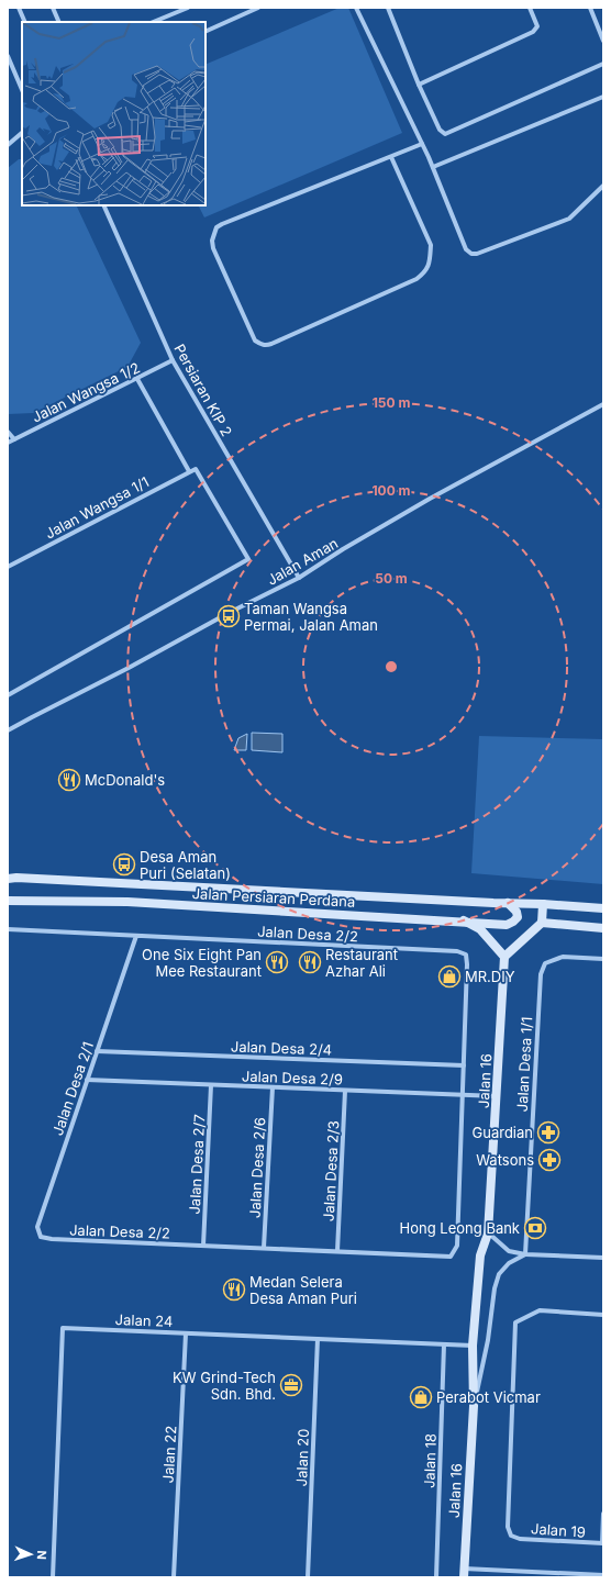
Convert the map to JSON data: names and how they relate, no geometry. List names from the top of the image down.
{
  "streets": {
    "main road": ["Jalan Persiaran Perdana", "Jalan 16"],
    "street": [
      "Persiaran KIP 2",
      "Jalan Wangsa 1/2",
      "Jalan Wangsa 1/1",
      "Jalan Aman",
      "Jalan Desa 2/2",
      "Jalan Desa 2/4",
      "Jalan Desa 1/1",
      "Jalan Desa 2/9",
      "Jalan Desa 2/1",
      "Jalan Desa 2/7",
      "Jalan Desa 2/6",
      "Jalan Desa 2/3",
      "Jalan 24",
      "Jalan 22",
      "Jalan 20",
      "Jalan 18",
      "Jalan 19"
    ]
  },
  "crossings": [
    ["Persiaran KIP 2", "Jalan Wangsa 1/2"],
    ["Persiaran KIP 2", "Jalan Aman"],
    ["Jalan Desa 2/2", "Jalan Desa 2/4"],
    ["Jalan Desa 2/2", "Jalan Desa 2/9"],
    ["Jalan Desa 2/2", "Jalan Desa 2/1"],
    ["Jalan Desa 2/2", "Jalan Desa 2/7"],
    ["Jalan Desa 2/2", "Jalan Desa 2/6"],
    ["Jalan Desa 2/2", "Jalan Desa 2/3"],
    ["Jalan Desa 2/4", "Jalan Desa 2/1"],
    ["Jalan Desa 1/1", "Jalan 16"],
    ["Jalan Desa 2/9", "Jalan 16"],
    ["Jalan Desa 2/9", "Jalan Desa 2/1"],
    ["Jalan Desa 2/9", "Jalan Desa 2/7"],
    ["Jalan Desa 2/9", "Jalan Desa 2/6"],
    ["Jalan Desa 2/9", "Jalan Desa 2/3"],
    ["Jalan 16", "Jalan 24"],
    ["Jalan 24", "Jalan 22"],
    ["Jalan 24", "Jalan 20"],
    ["Jalan 24", "Jalan 18"]
  ],
  "places": {
    "bus stop": ["Taman Wangsa Permai, Jalan Aman", "Desa Aman Puri (Selatan)"],
    "restaurant": [
      "McDonald's",
      "One Six Eight Pan Mee Restaurant",
      "Restaurant Azhar Ali",
      "Medan Selera Desa Aman Puri"
    ],
    "shop": ["MR.DIY", "Perabot Vicmar"],
    "pharmacy": ["Guardian", "Watsons"],
    "bank": ["Hong Leong Bank"],
    "office": ["KW Grind-Tech Sdn. Bhd."]
  },
  "north": "right",
  "rings": ["150 m", "100 m", "50 m"]
}
